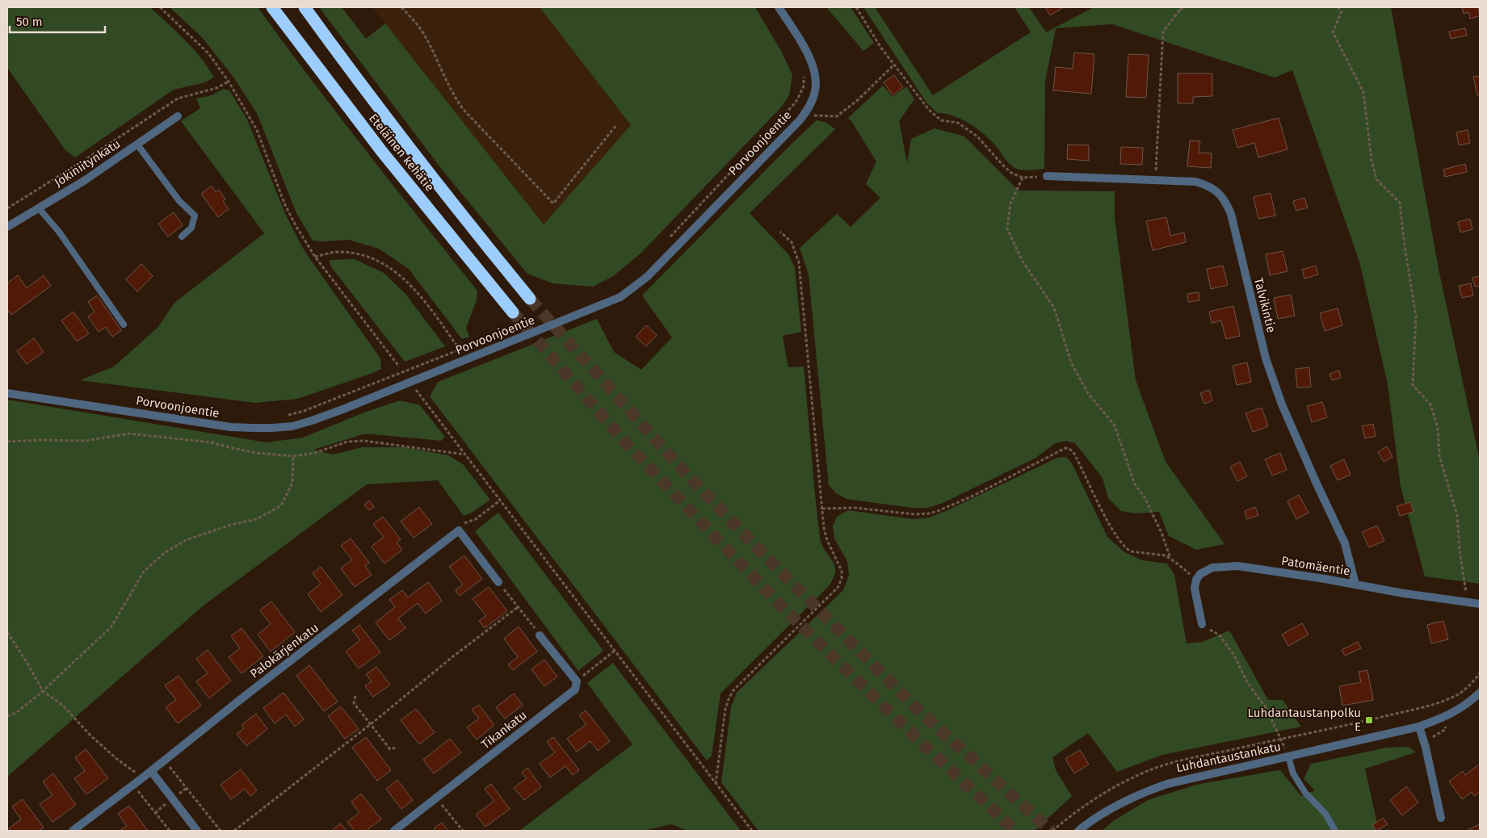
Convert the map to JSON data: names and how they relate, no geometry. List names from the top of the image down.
{
  "streets": {
    "highway": ["Eteläinen kehätie"],
    "street": [
      "Porvoonjoentie",
      "Jokiniitynkatu",
      "Talvikintie",
      "Patomäentie",
      "Palokärjenkatu",
      "Tikankatu",
      "Luhdantaustankatu"
    ]
  },
  "crossings": [
    ["Talvikintie", "Patomäentie"]
  ],
  "places": {
    "transit": ["Luhdantaustanpolku E"]
  },
  "scale_bar": "50 m"
}
